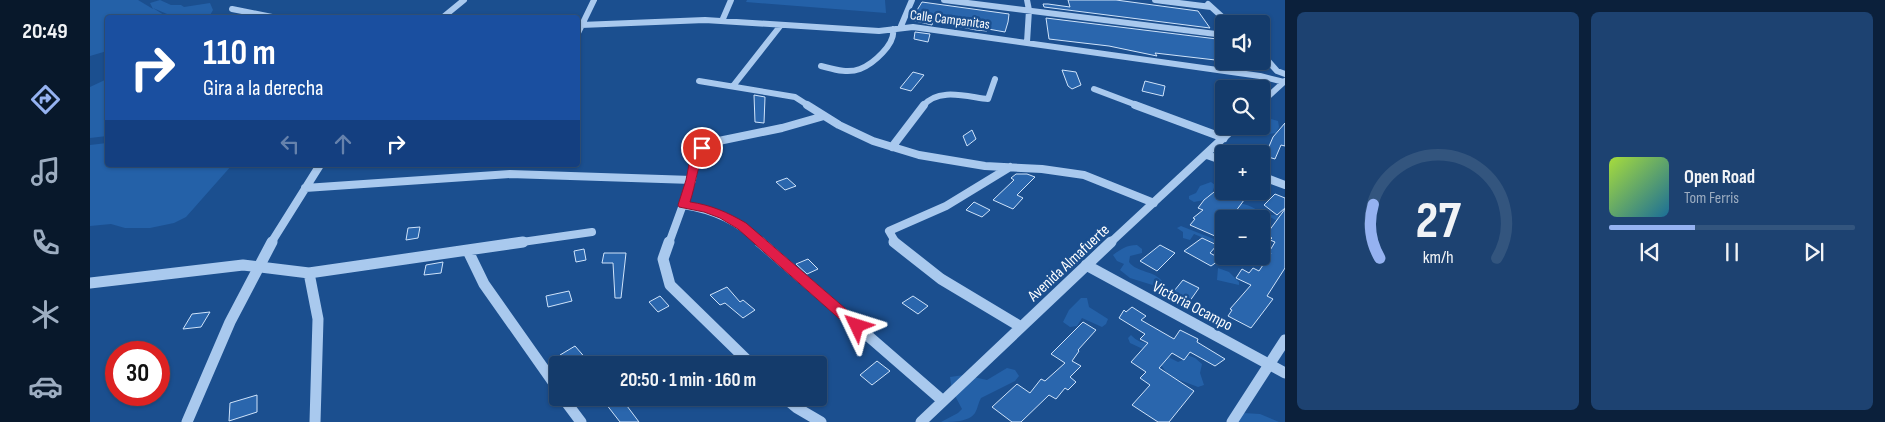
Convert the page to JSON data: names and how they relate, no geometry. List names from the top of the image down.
{
  "streets": {
    "street": ["Calle Campanitas", "Avenida Almafuerte", "Victoria Ocampo"]
  },
  "crossings": [
    ["Avenida Almafuerte", "Victoria Ocampo"]
  ],
  "page": {
    "tabs": "20:49",
    "map_buttons": ["+", "−"],
    "turn": ["110 m", "Gira a la derecha"],
    "song": ["Open Road", "Tom Ferris"],
    "limit": "30",
    "trip": "20:50 · 1 min · 160 m",
    "gauge": ["27", "km/h"]
  }
}
